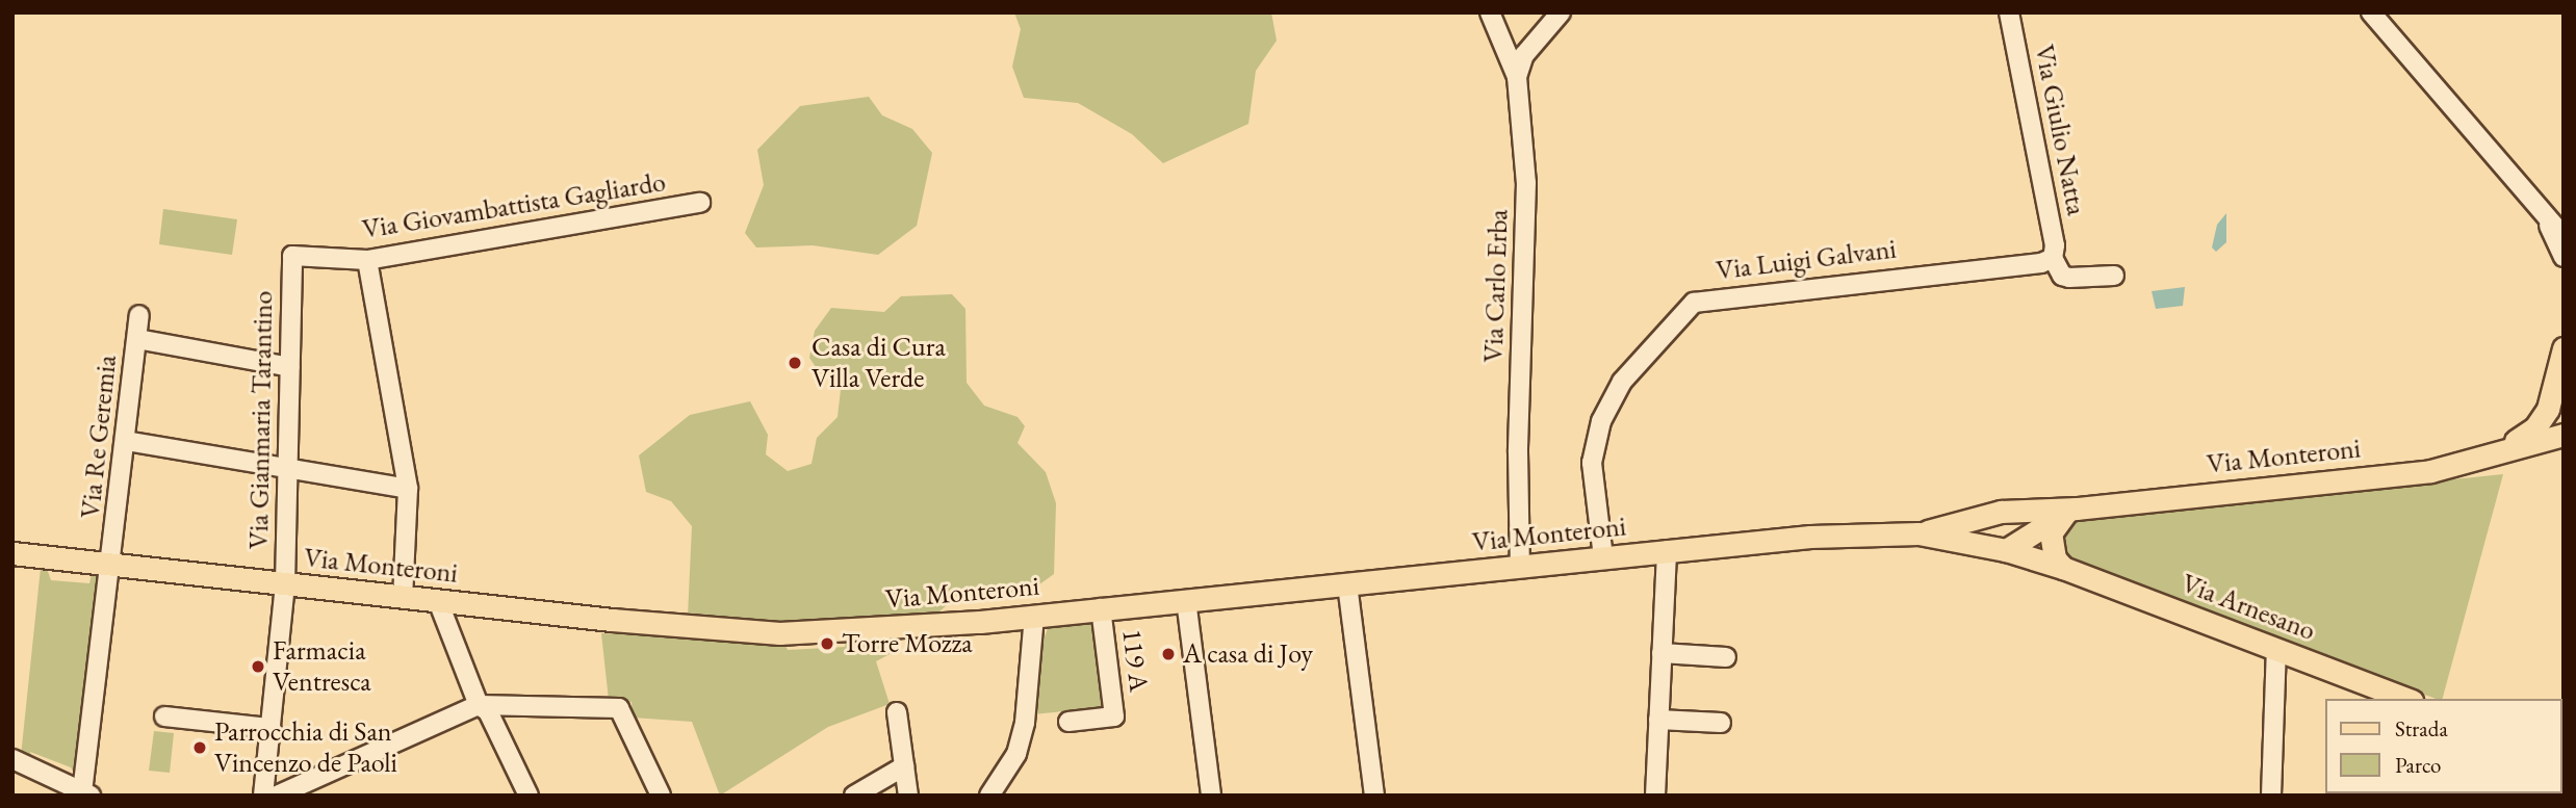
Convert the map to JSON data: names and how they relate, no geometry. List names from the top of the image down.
{
  "streets": {
    "main road": ["Via Monteroni", "Via Arnesano"],
    "street": [
      "Via Giulio Natta",
      "Via Giovambattista Gagliardo",
      "Via Luigi Galvani",
      "Via Carlo Erba",
      "Via Gianmaria Tarantino",
      "Via Re Geremia",
      "119 A"
    ]
  },
  "crossings": [
    ["Via Giulio Natta", "Via Luigi Galvani"],
    ["Via Giovambattista Gagliardo", "Via Gianmaria Tarantino"],
    ["Via Luigi Galvani", "Via Monteroni"],
    ["Via Carlo Erba", "Via Monteroni"],
    ["Via Gianmaria Tarantino", "Via Monteroni"],
    ["Via Re Geremia", "Via Monteroni"],
    ["Via Monteroni", "Via Arnesano"],
    ["Via Monteroni", "119 A"]
  ],
  "places": [
    "Casa di Cura Villa Verde",
    "Torre Mozza",
    "A casa di Joy",
    "Farmacia Ventresca",
    "Parrocchia di San Vincenzo de Paoli"
  ],
  "legend": ["Strada", "Parco"]
}
